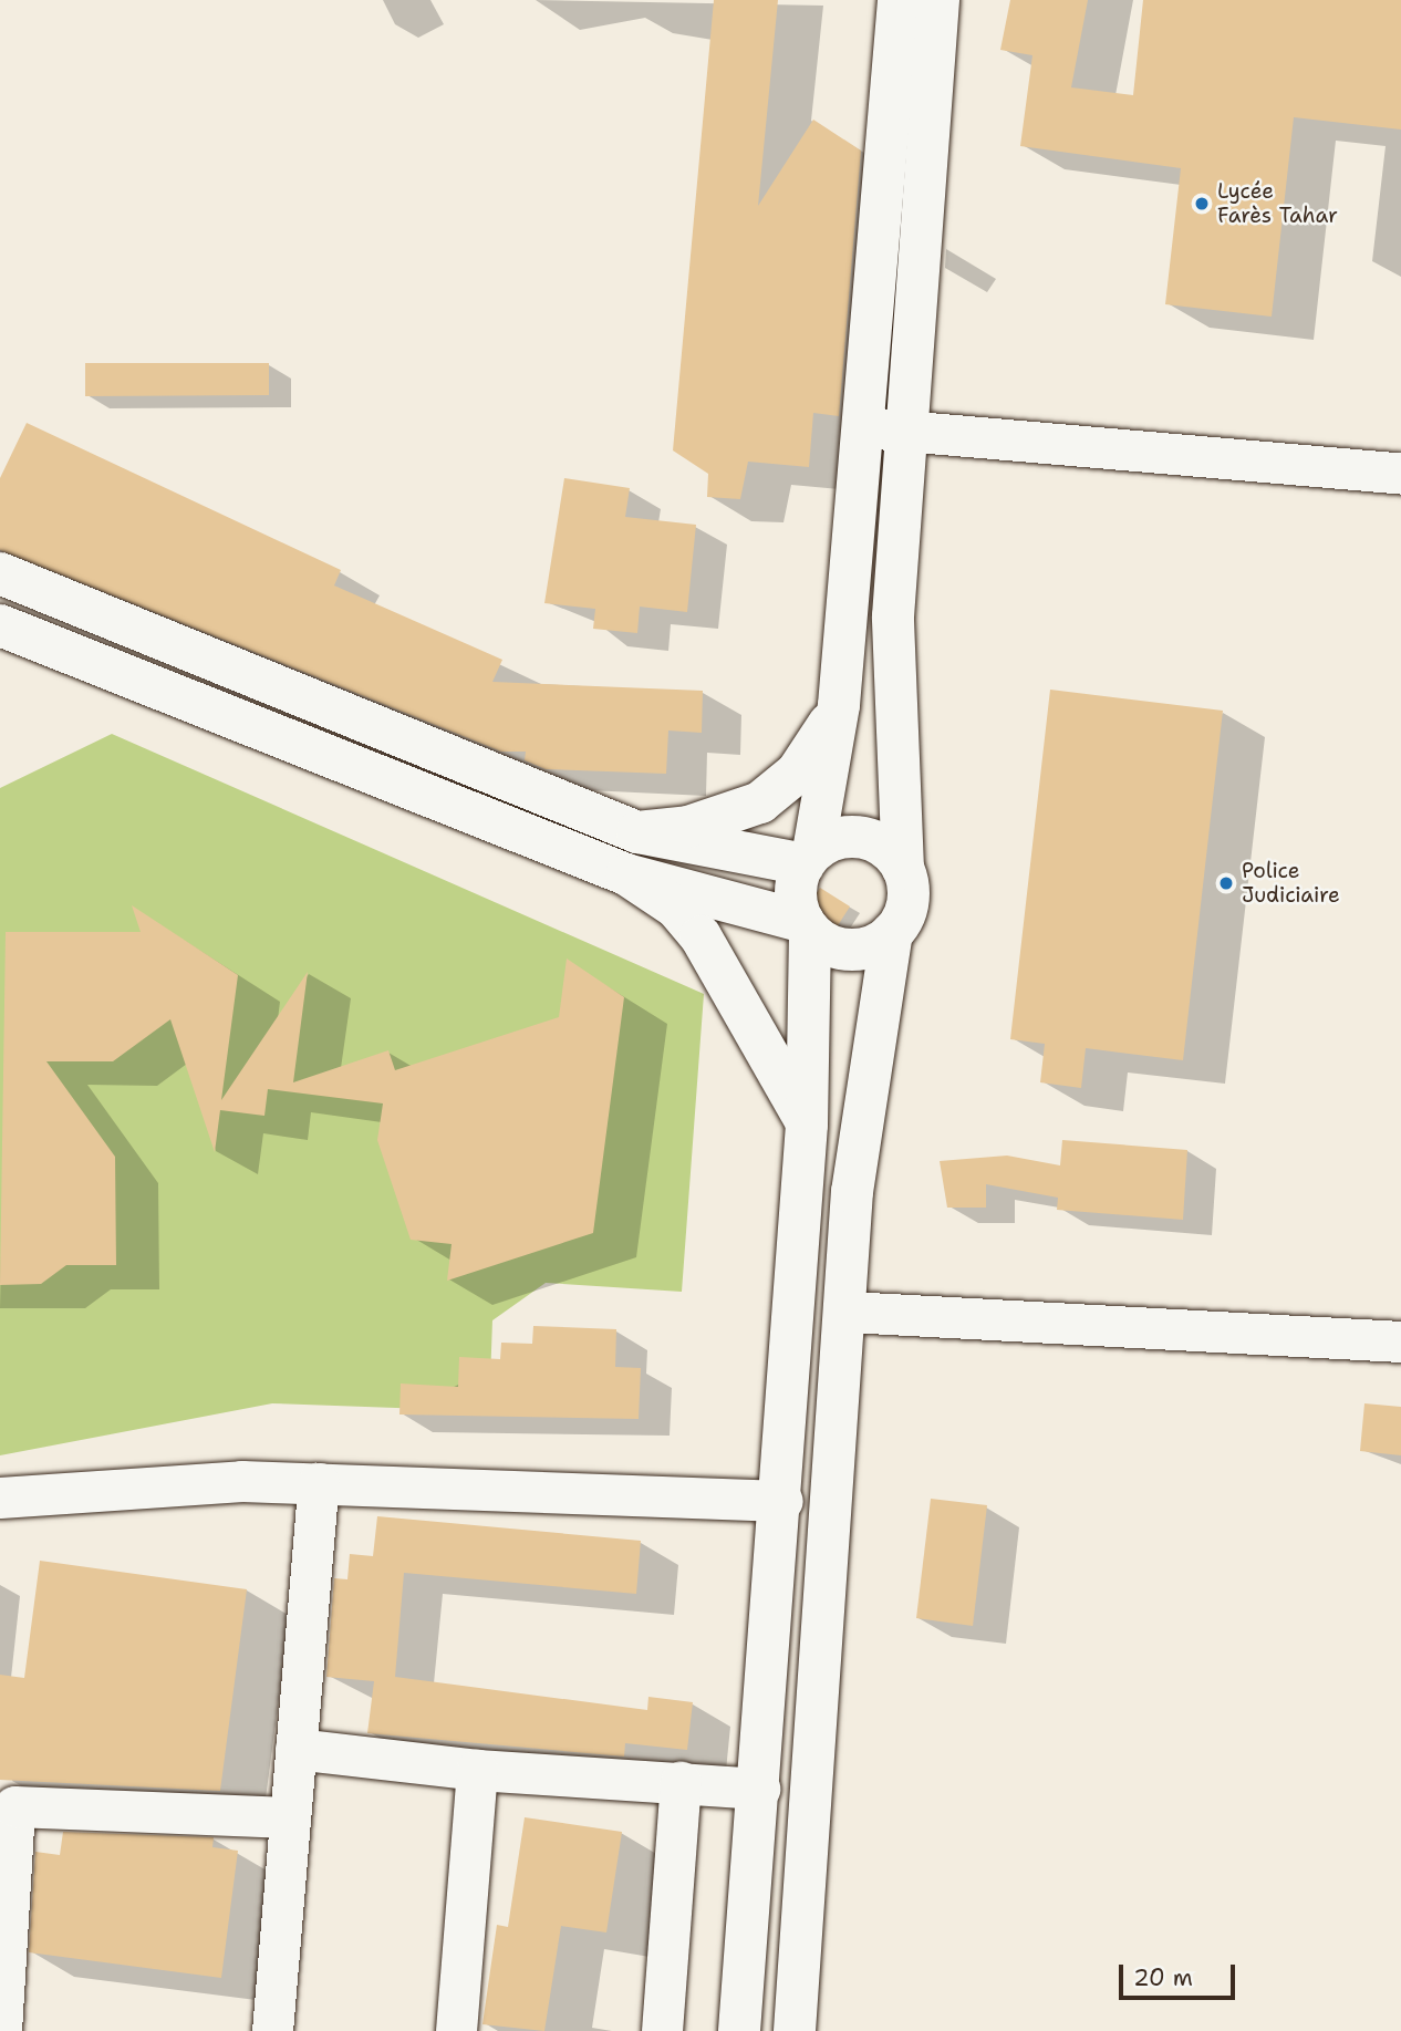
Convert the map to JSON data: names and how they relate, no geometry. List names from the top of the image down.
{
  "places": ["Lycée Farès Tahar", "Police Judiciaire"],
  "scale_bar": "20 m"
}
